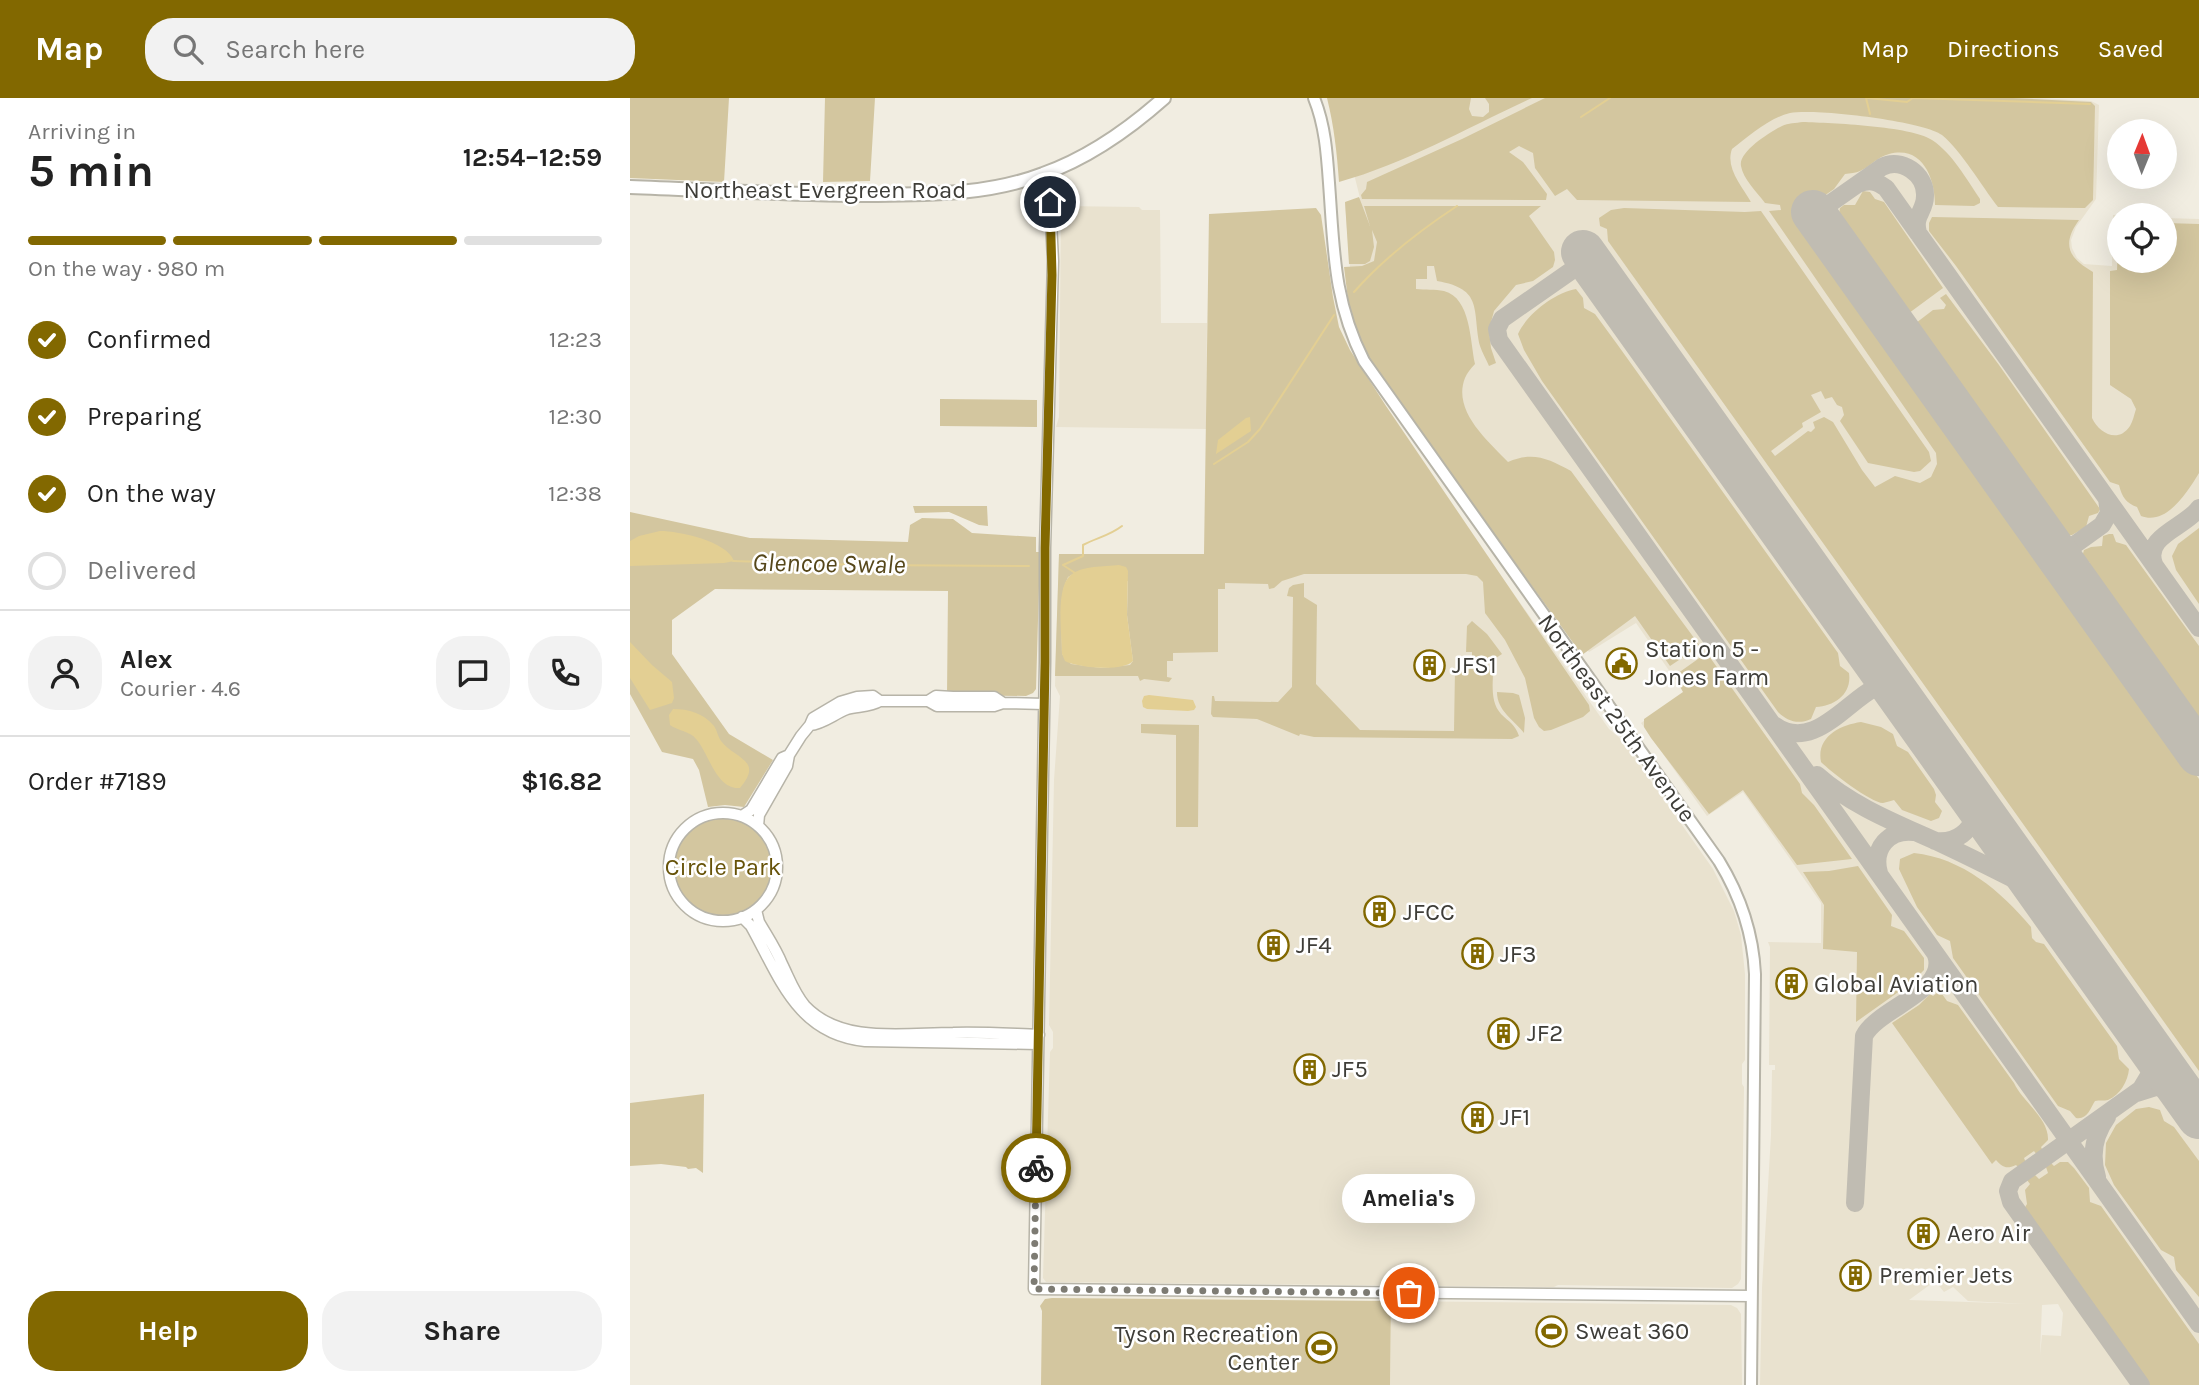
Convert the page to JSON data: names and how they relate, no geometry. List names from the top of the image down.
{
  "streets": {
    "main road": ["Northeast Evergreen Road", "Northeast 25th Avenue"]
  },
  "water": ["Glencoe Swale"],
  "parks": ["Circle Park"],
  "places": {
    "public building": ["Station 5 - Jones Farm"],
    "building": [
      "JFS1",
      "JFCC",
      "JF4",
      "JF3",
      "Global Aviation",
      "JF2",
      "JF5",
      "JF1",
      "Aero Air",
      "Premier Jets"
    ],
    "other": ["Amelia's"],
    "sports": ["Sweat 360", "Tyson Recreation Center"]
  },
  "north": "top",
  "page": {
    "header": "Map",
    "search": "Search here",
    "nav": ["Map", "Directions", "Saved"],
    "heading": ["5 min", "Arriving in", "12:54–12:59"],
    "panel": [
      "Alex",
      "Courier · 4.6",
      "Order #7189",
      "$16.82"
    ],
    "bar": "On the way · 980 m",
    "list": [
      ["Confirmed", "12:23"],
      ["Preparing", "12:30"],
      ["On the way", "12:38"],
      "Delivered"
    ],
    "bubble": "Amelia's",
    "buttons": ["Help", "Share"]
  }
}
